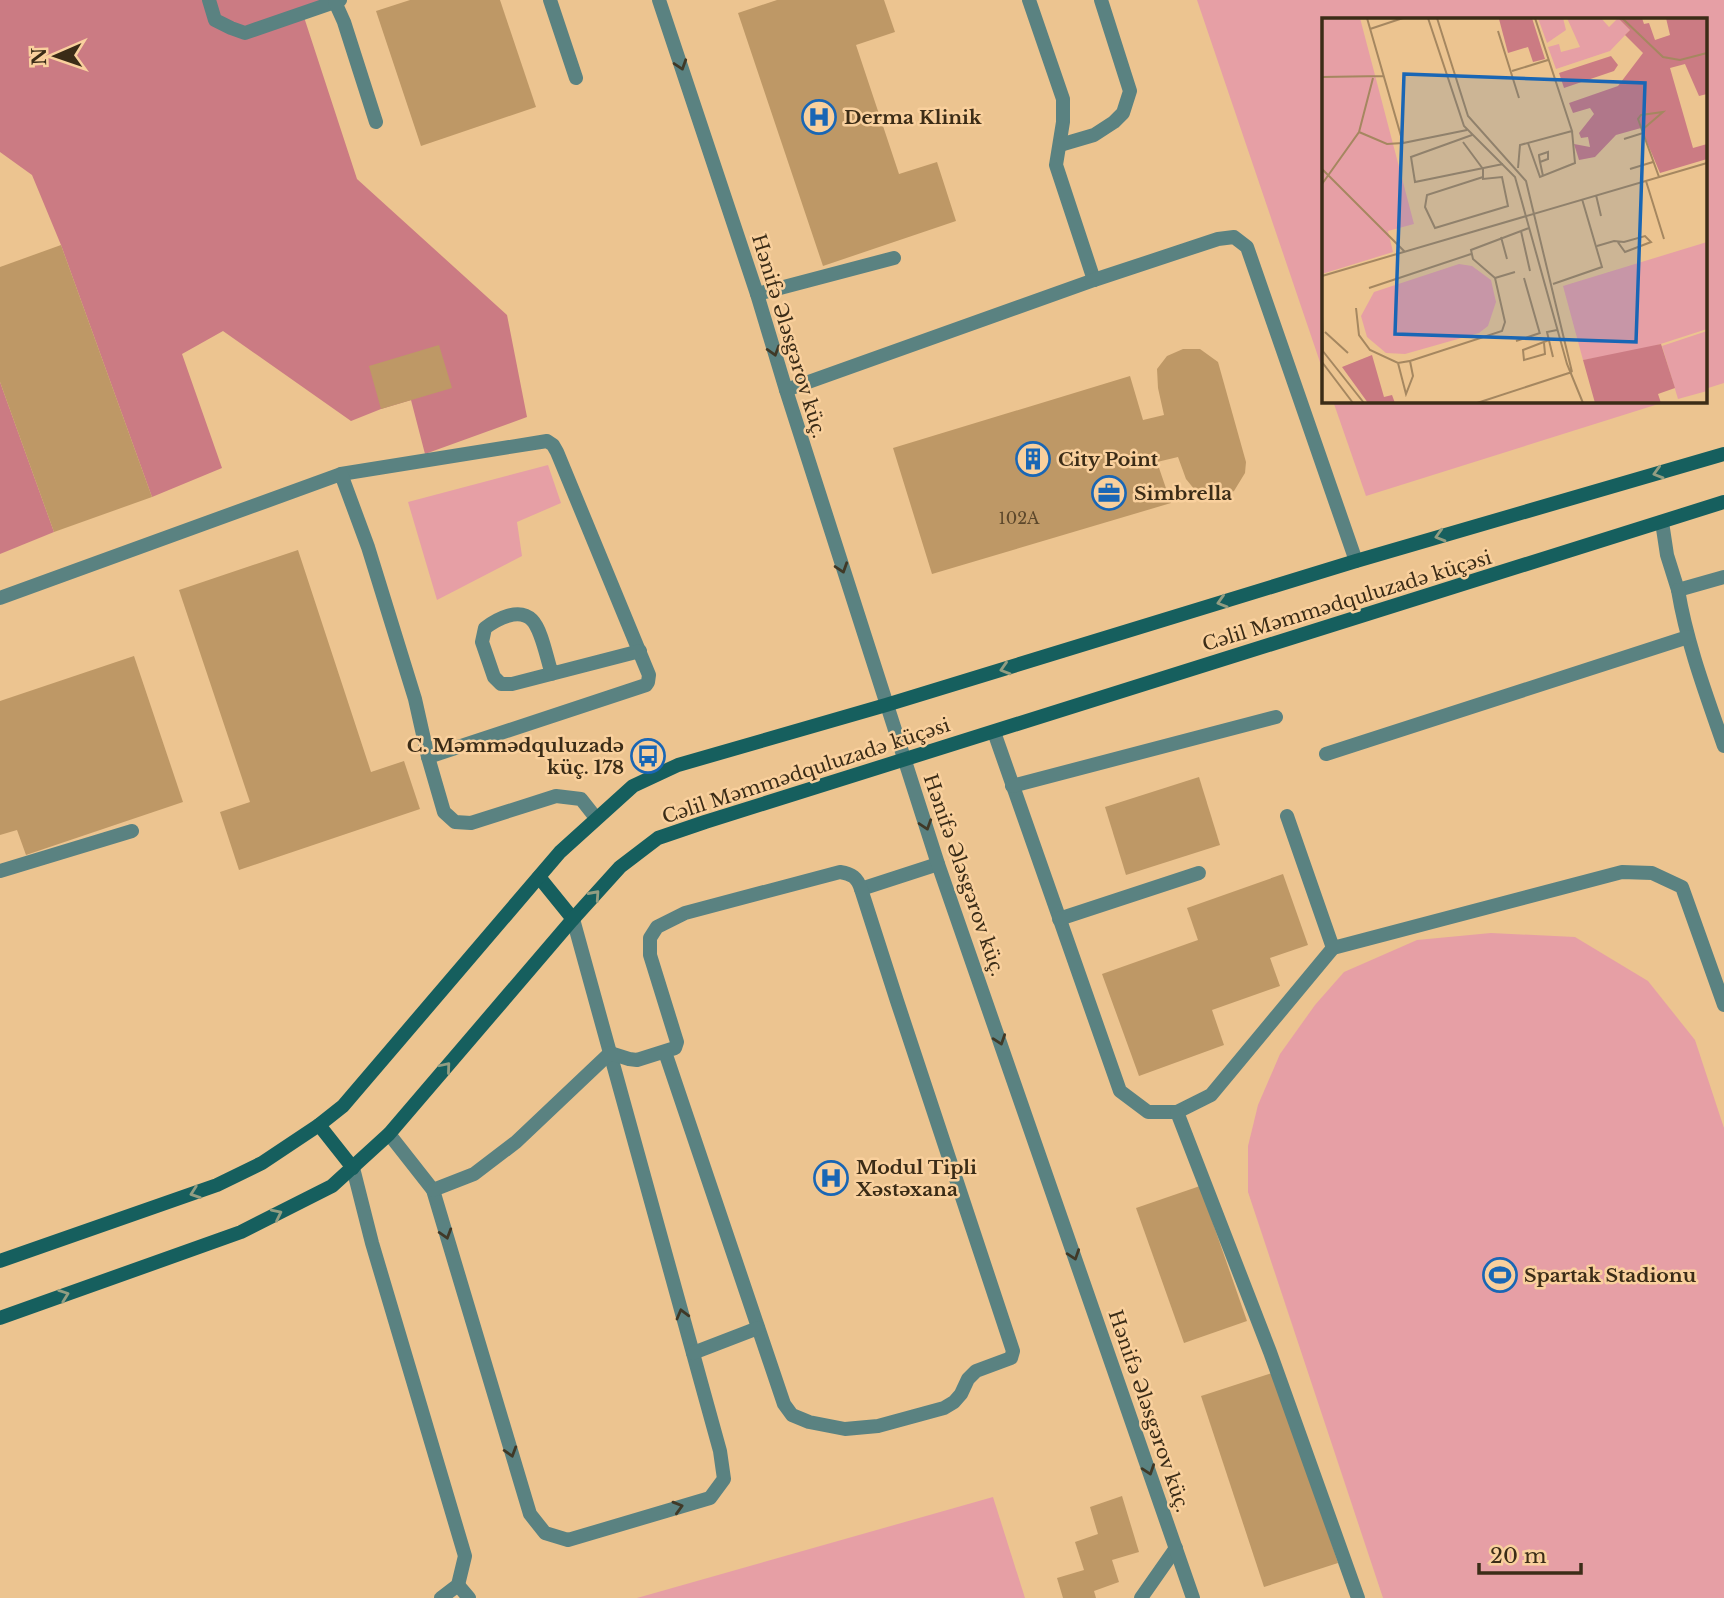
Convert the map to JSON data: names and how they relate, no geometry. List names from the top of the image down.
{
  "streets": {
    "main road": ["Cəlil Məmmədquluzadə küçəsi"],
    "street": ["Hənifə Ələsgərov küç."]
  },
  "crossings": [
    ["Hənifə Ələsgərov küç.", "Cəlil Məmmədquluzadə küçəsi"]
  ],
  "one_way": ["Hənifə Ələsgərov küç."],
  "places": {
    "hospital": ["Derma Klinik", "Modul Tipli Xəstəxana"],
    "building": ["City Point"],
    "office": ["Simbrella"],
    "bus stop": ["C. Məmmədquluzadə küç. 178"],
    "sports": ["Spartak Stadionu"]
  },
  "house_numbers": ["102A"],
  "scale_bar": "20 m",
  "north": "left"
}
